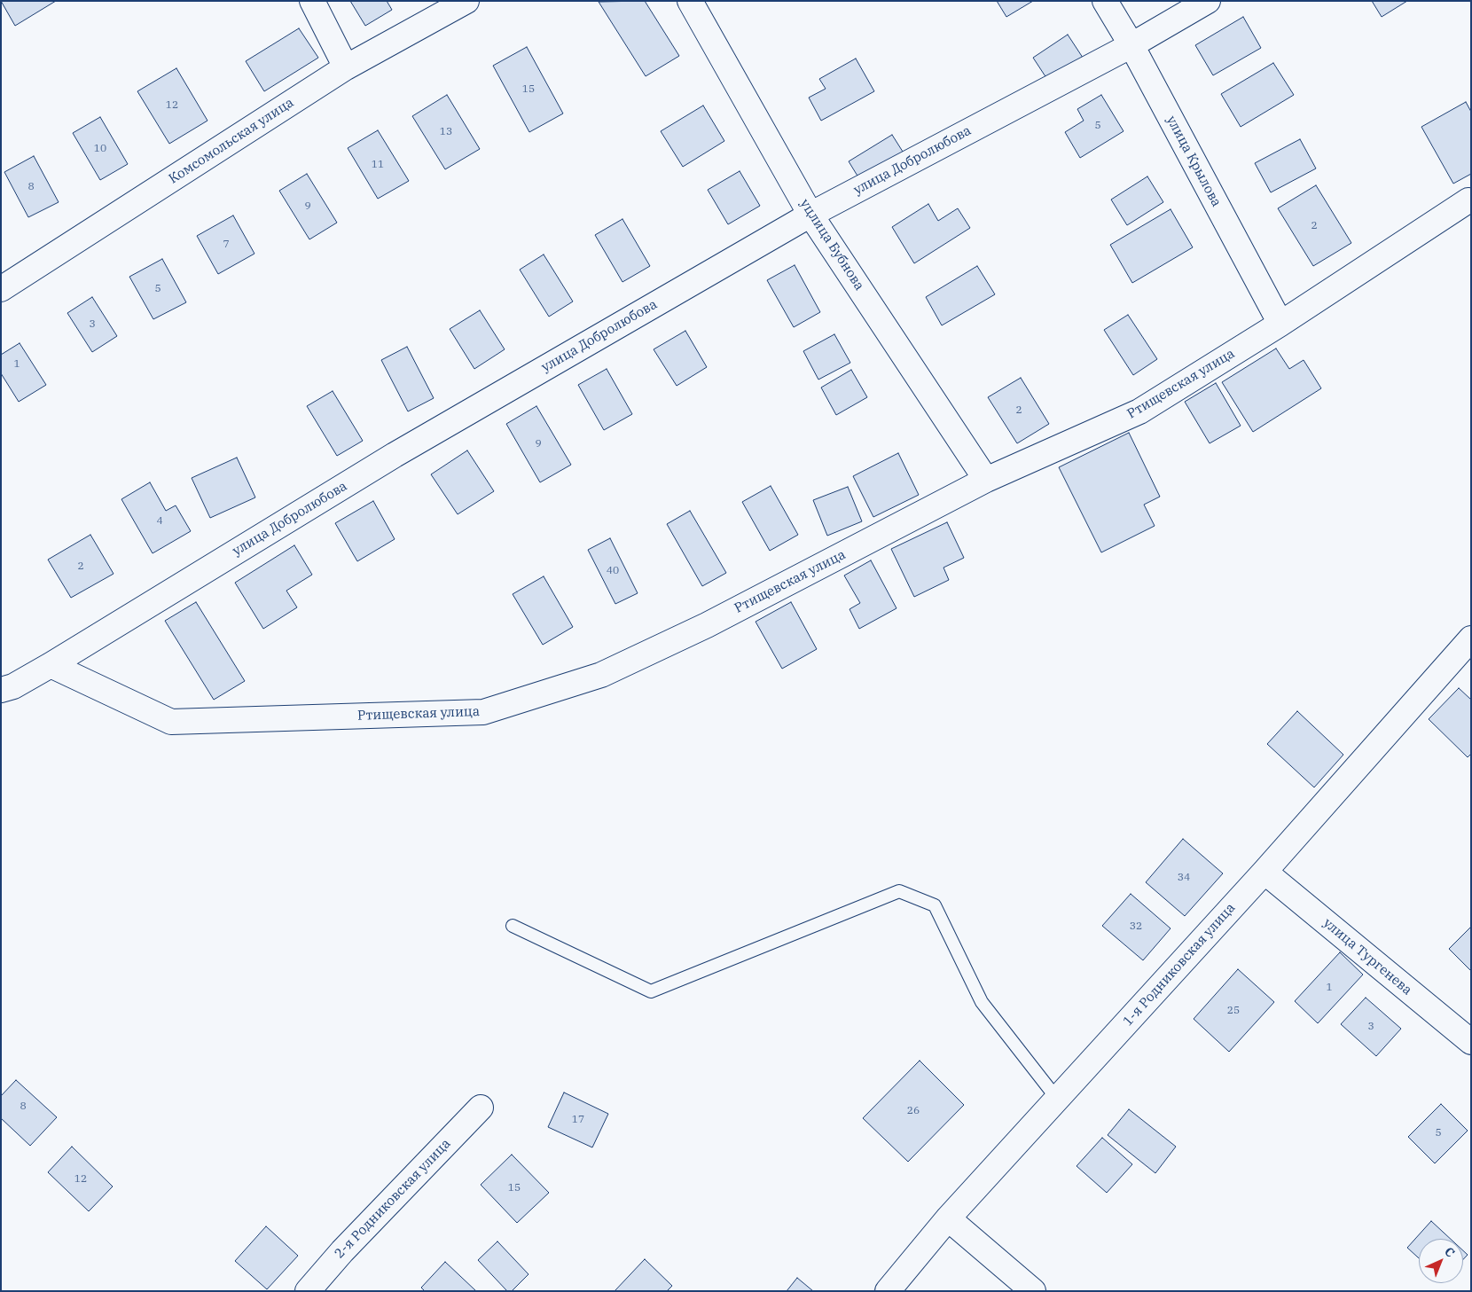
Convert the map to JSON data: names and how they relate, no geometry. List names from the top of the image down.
{
  "streets": {
    "street": [
      "Комсомольская улица",
      "улица Добролюбова",
      "улица Крылова",
      "уцлица Бубнова",
      "Ртищевская улица",
      "улица Тургенева",
      "1-я Родниковская улица",
      "2-я Родниковская улица"
    ]
  },
  "crossings": [
    ["улица Добролюбова", "улица Крылова"],
    ["улица Добролюбова", "уцлица Бубнова"],
    ["улица Добролюбова", "Ртищевская улица"],
    ["улица Крылова", "Ртищевская улица"],
    ["уцлица Бубнова", "Ртищевская улица"],
    ["улица Тургенева", "1-я Родниковская улица"]
  ],
  "house_numbers": [
    "15",
    "12",
    "5",
    "13",
    "10",
    "11",
    "8",
    "9",
    "2",
    "7",
    "5",
    "3",
    "1",
    "2",
    "9",
    "4",
    "2",
    "40",
    "34",
    "32",
    "1",
    "25",
    "3",
    "8",
    "26",
    "17",
    "5",
    "12",
    "15"
  ],
  "north": "top right"
}
